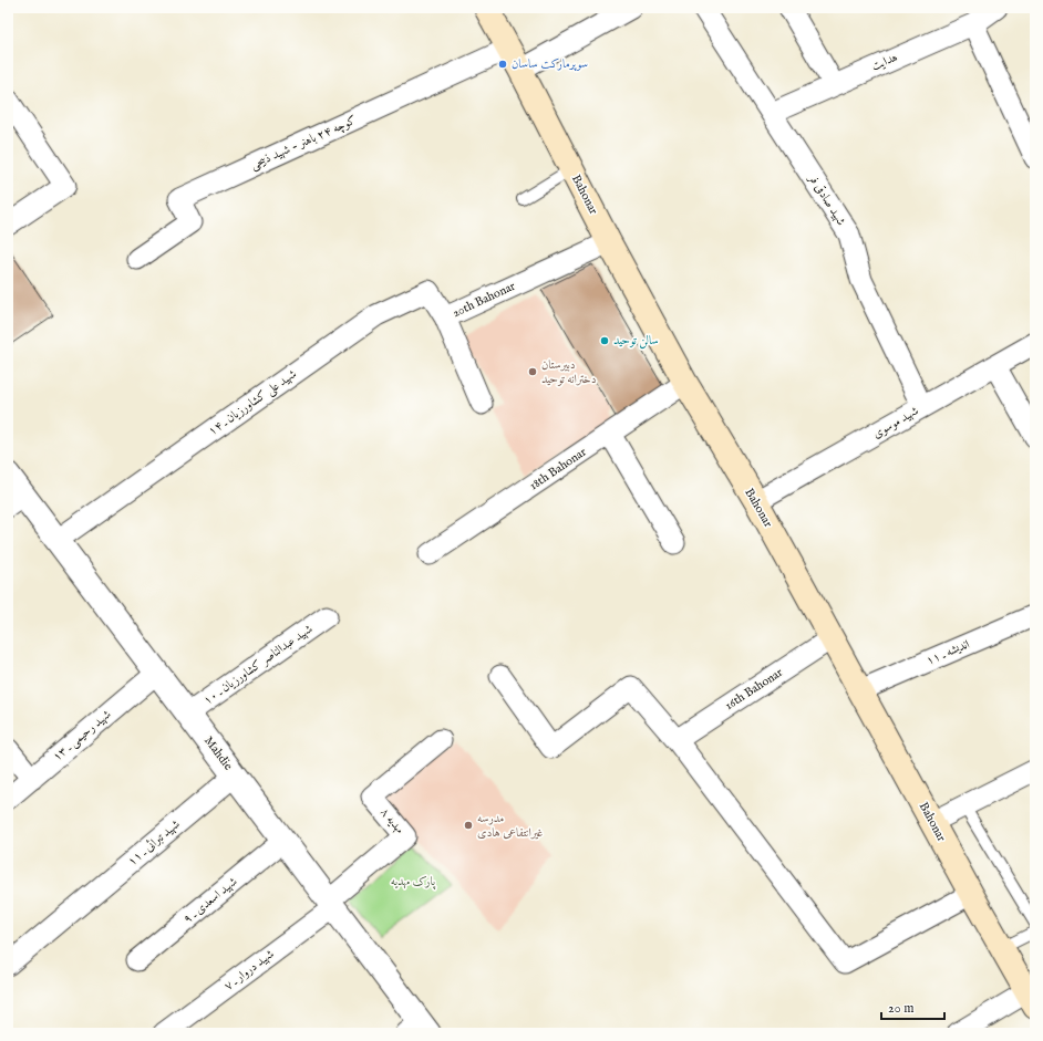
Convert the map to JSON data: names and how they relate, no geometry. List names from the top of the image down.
{
  "streets": {
    "main road": ["Bahonar"],
    "street": [
      "هدایت",
      "کوچه ۲۴ باهنر - شهید ذبیحی",
      "شهید صادقی فر",
      "20th Bahonar",
      "شهید علی کشاورزیان ـ ۱۴",
      "شهید موسوی",
      "18th Bahonar",
      "اندیشه ـ ۱۱",
      "شهید عبدالناصر کشاورزیان ـ ۱۰",
      "16th Bahonar",
      "شهید رحیمی ـ ۱۳",
      "Mahdie",
      "مهدیه ۸",
      "شهید تبرائی ـ ۱۱",
      "شهید اسعدی ـ ۹",
      "شهید دروار ـ ۷"
    ]
  },
  "crossings": [
    ["هدایت", "شهید صادقی فر"],
    ["کوچه ۲۴ باهنر - شهید ذبیحی", "Bahonar"],
    ["Bahonar", "20th Bahonar"],
    ["Bahonar", "شهید موسوی"],
    ["Bahonar", "18th Bahonar"],
    ["Bahonar", "اندیشه ـ ۱۱"],
    ["Bahonar", "16th Bahonar"],
    ["شهید صادقی فر", "شهید موسوی"],
    ["20th Bahonar", "شهید علی کشاورزیان ـ ۱۴"],
    ["شهید علی کشاورزیان ـ ۱۴", "Mahdie"],
    ["شهید عبدالناصر کشاورزیان ـ ۱۰", "Mahdie"],
    ["شهید رحیمی ـ ۱۳", "Mahdie"],
    ["Mahdie", "مهدیه ۸"],
    ["Mahdie", "شهید تبرائی ـ ۱۱"],
    ["Mahdie", "شهید اسعدی ـ ۹"],
    ["Mahdie", "شهید دروار ـ ۷"],
    ["مهدیه ۸", "شهید دروار ـ ۷"]
  ],
  "parks": ["پارک مهدیه"],
  "places": [
    "سوپرمارکت ساسان",
    "سالن توحید",
    "دبیرستان دخترانه توحید",
    "مدرسه غیرانتفاعی هادی"
  ],
  "scale_bar": "20 m"
}
